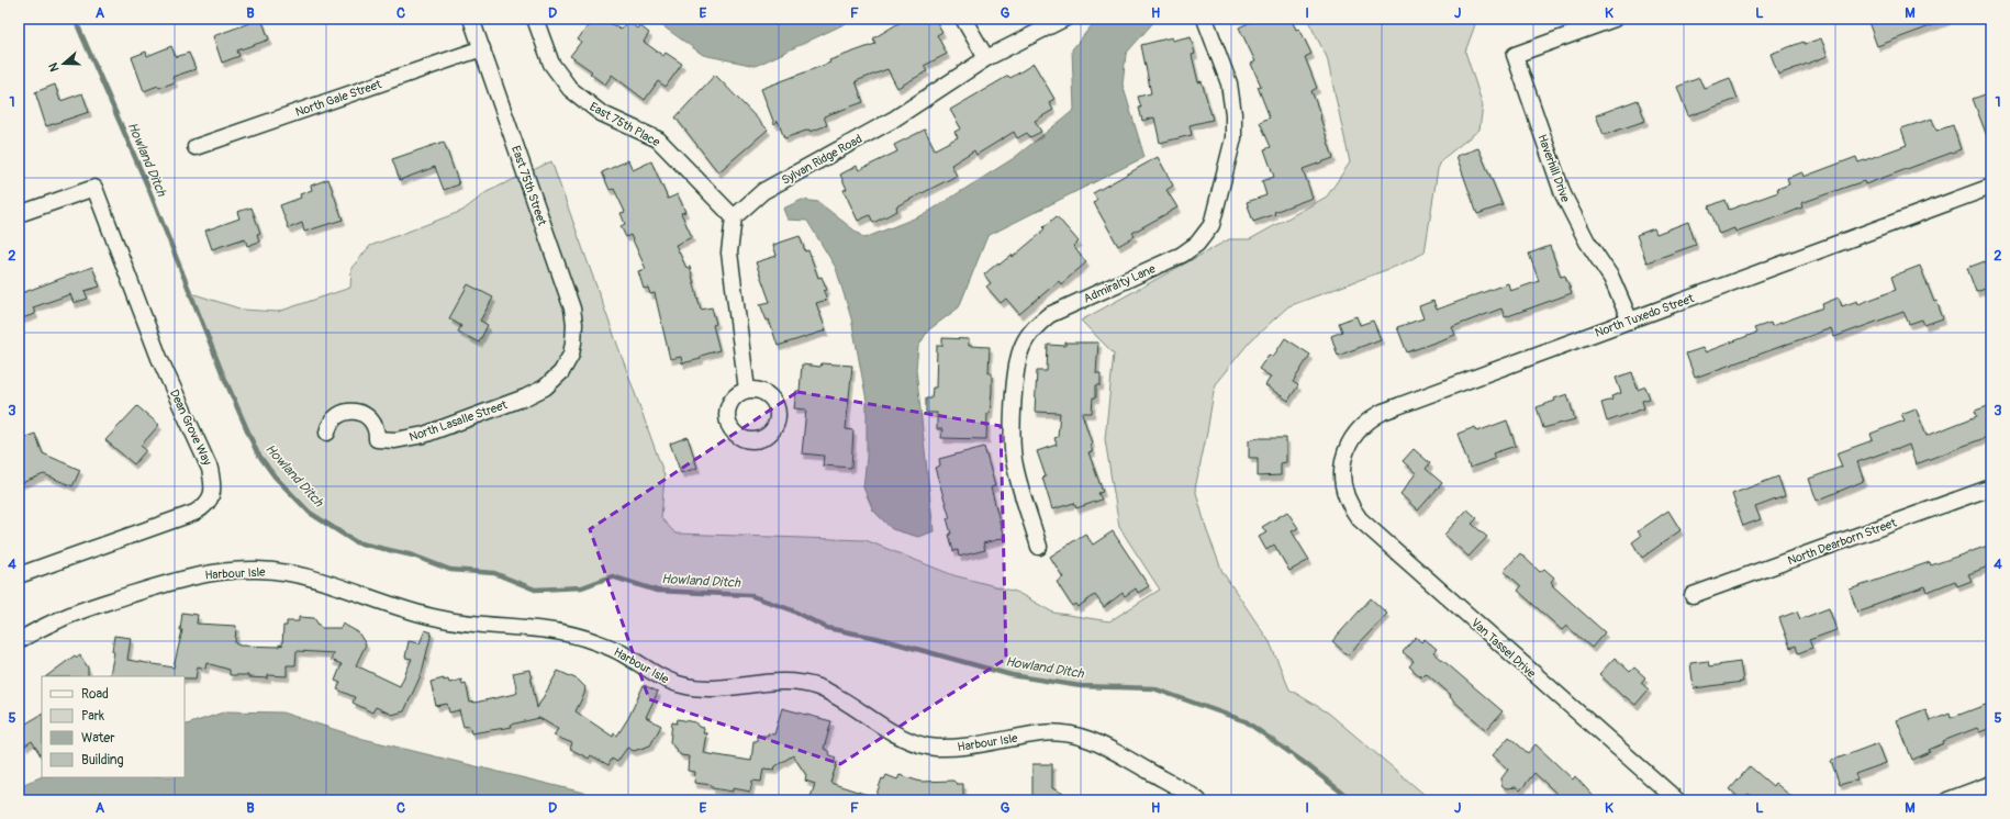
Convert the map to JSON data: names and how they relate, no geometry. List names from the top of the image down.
{
  "streets": {
    "street": [
      "North Gale Street",
      "East 75th Place",
      "Sylvan Ridge Road",
      "Haverhill Drive",
      "East 75th Street",
      "Admiralty Lane",
      "North Tuxedo Street",
      "North Lasalle Street",
      "Dean Grove Way",
      "North Dearborn Street",
      "Harbour Isle",
      "Van Tassel Drive"
    ]
  },
  "crossings": [
    ["North Gale Street", "East 75th Street"],
    ["East 75th Place", "Sylvan Ridge Road"],
    ["Haverhill Drive", "North Tuxedo Street"],
    ["East 75th Street", "North Lasalle Street"],
    ["North Tuxedo Street", "Van Tassel Drive"]
  ],
  "water": ["Howland Ditch"],
  "legend": [
    "Road",
    "Park",
    "Water",
    "Building"
  ],
  "north": "left",
  "grid": {
    "columns": [
      "A",
      "B",
      "C",
      "D",
      "E",
      "F",
      "G",
      "H",
      "I",
      "J",
      "K",
      "L",
      "M"
    ],
    "rows": [
      "1",
      "2",
      "3",
      "4",
      "5"
    ]
  }
}
